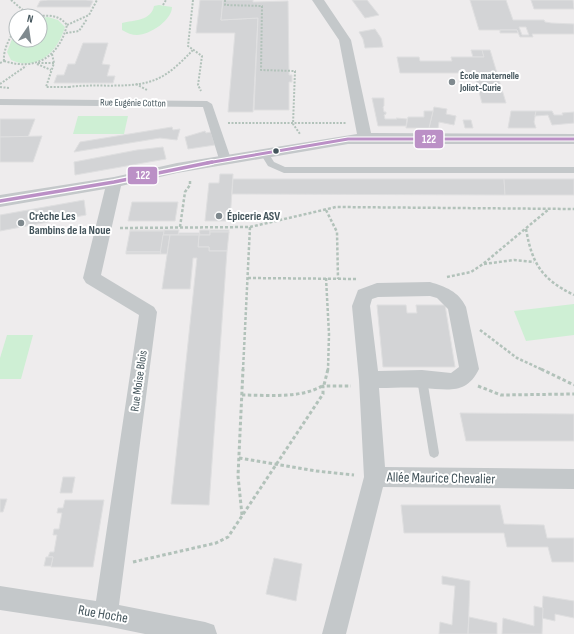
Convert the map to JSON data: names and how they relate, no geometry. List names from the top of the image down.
{
  "streets": {
    "street": [
      "Rue Eugénie Cotton",
      "Rue Moise Blois",
      "Allée Maurice Chevalier",
      "Rue Hoche"
    ]
  },
  "crossings": [
    ["Rue Moise Blois", "Rue Hoche"]
  ],
  "places": ["École maternelle Joliot-Curie", "Épicerie ASV", "Crèche Les Bambins de la Noue"],
  "lines": ["transit line 122"],
  "north": "top"
}
